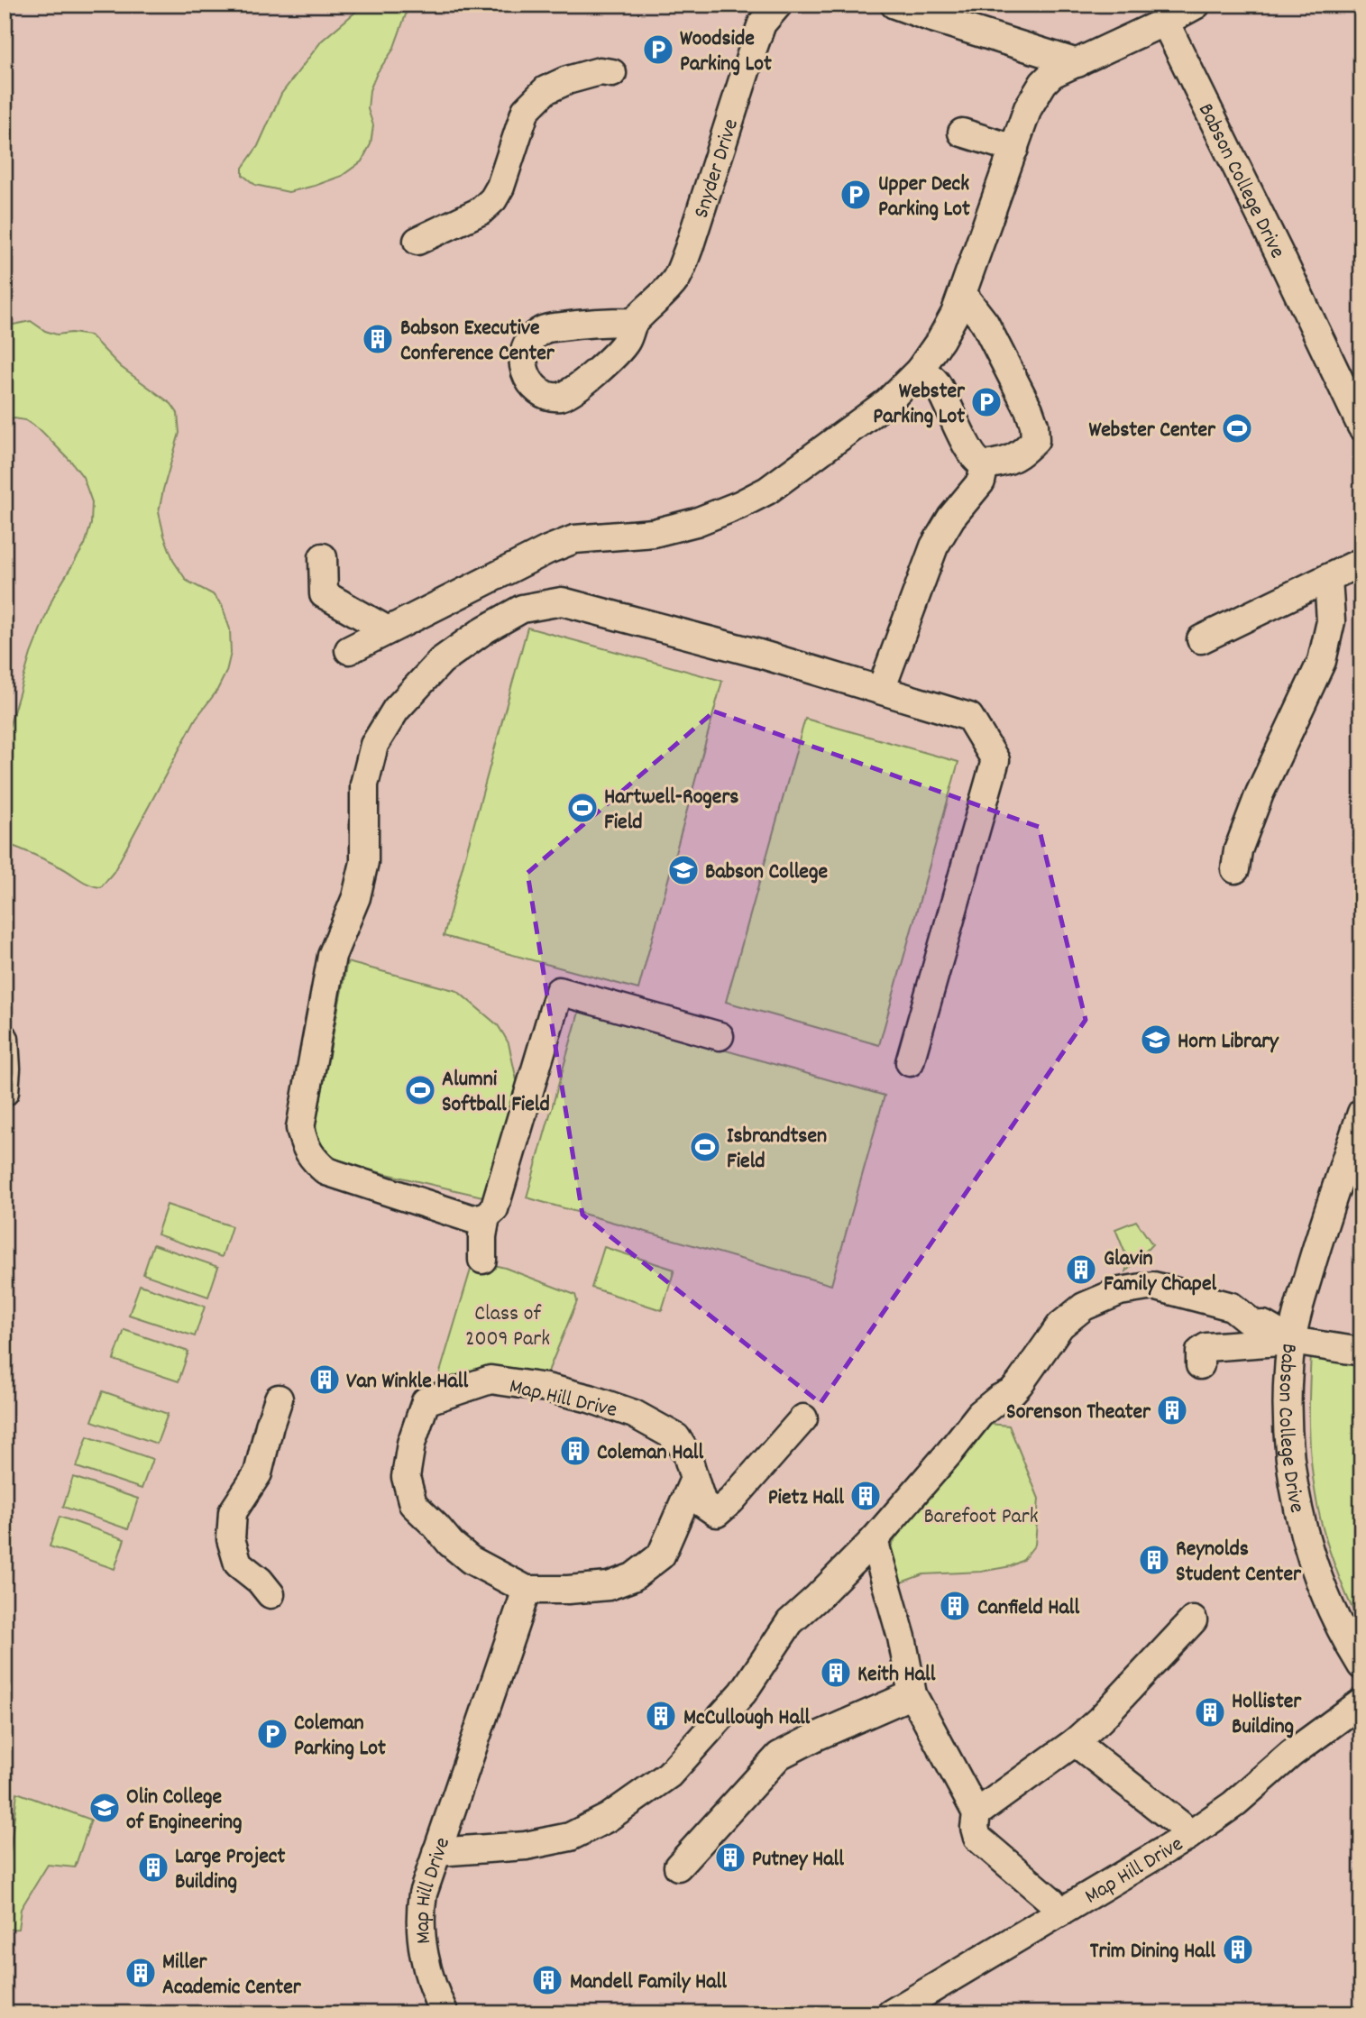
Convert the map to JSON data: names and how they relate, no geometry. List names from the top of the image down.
{
  "streets": {
    "street": ["Snyder Drive", "Babson College Drive", "Map Hill Drive"]
  },
  "parks": ["Class of 2009 Park", "Barefoot Park"],
  "places": {
    "parking": [
      "Woodside Parking Lot",
      "Upper Deck Parking Lot",
      "Webster Parking Lot",
      "Coleman Parking Lot"
    ],
    "building": [
      "Babson Executive Conference Center",
      "Glavin Family Chapel",
      "Van Winkle Hall",
      "Sorenson Theater",
      "Coleman Hall",
      "Pietz Hall",
      "Reynolds Student Center",
      "Canfield Hall",
      "Keith Hall",
      "Hollister Building",
      "McCullough Hall",
      "Putney Hall",
      "Large Project Building",
      "Trim Dining Hall",
      "Miller Academic Center",
      "Mandell Family Hall"
    ],
    "sports": [
      "Webster Center",
      "Hartwell-Rogers Field",
      "Alumni Softball Field",
      "Isbrandtsen Field"
    ],
    "school or university": ["Babson College", "Horn Library", "Olin College of Engineering"]
  }
}
